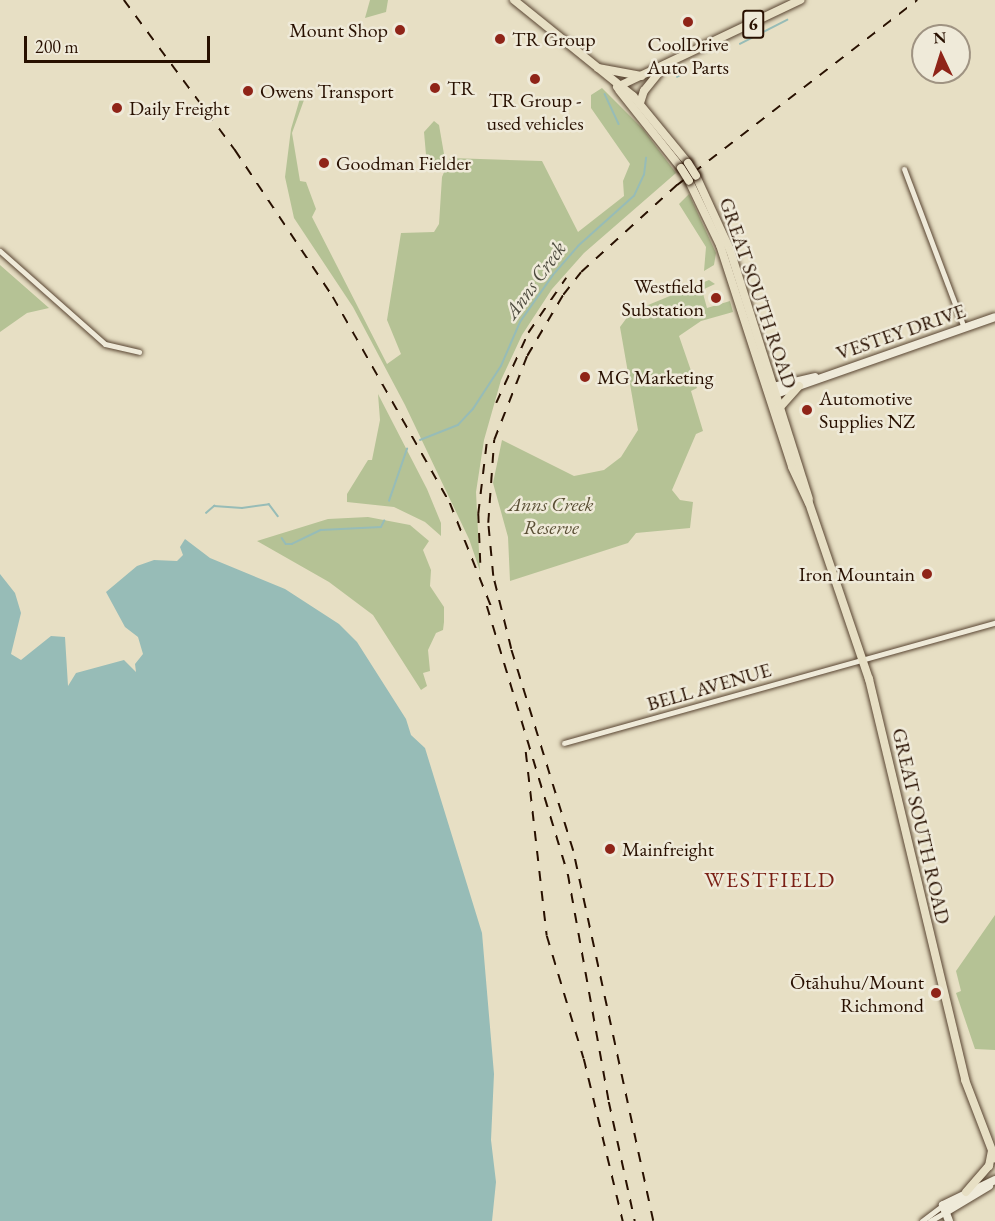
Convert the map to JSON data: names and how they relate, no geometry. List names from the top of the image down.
{
  "streets": {
    "main road": ["6", "GREAT SOUTH ROAD"],
    "street": ["VESTEY DRIVE", "BELL AVENUE"]
  },
  "crossings": [
    ["6", "GREAT SOUTH ROAD"],
    ["GREAT SOUTH ROAD", "VESTEY DRIVE"],
    ["GREAT SOUTH ROAD", "BELL AVENUE"]
  ],
  "districts": ["WESTFIELD"],
  "water": ["Anns Creek"],
  "parks": ["Anns Creek Reserve"],
  "places": [
    "CoolDrive Auto Parts",
    "Mount Shop",
    "TR Group",
    "TR Group - used vehicles",
    "TR",
    "Owens Transport",
    "Daily Freight",
    "Goodman Fielder",
    "Westfield Substation",
    "MG Marketing",
    "Automotive Supplies NZ",
    "Iron Mountain",
    "Mainfreight",
    "Ōtāhuhu/Mount Richmond"
  ],
  "scale_bar": "200 m",
  "north": "top"
}
